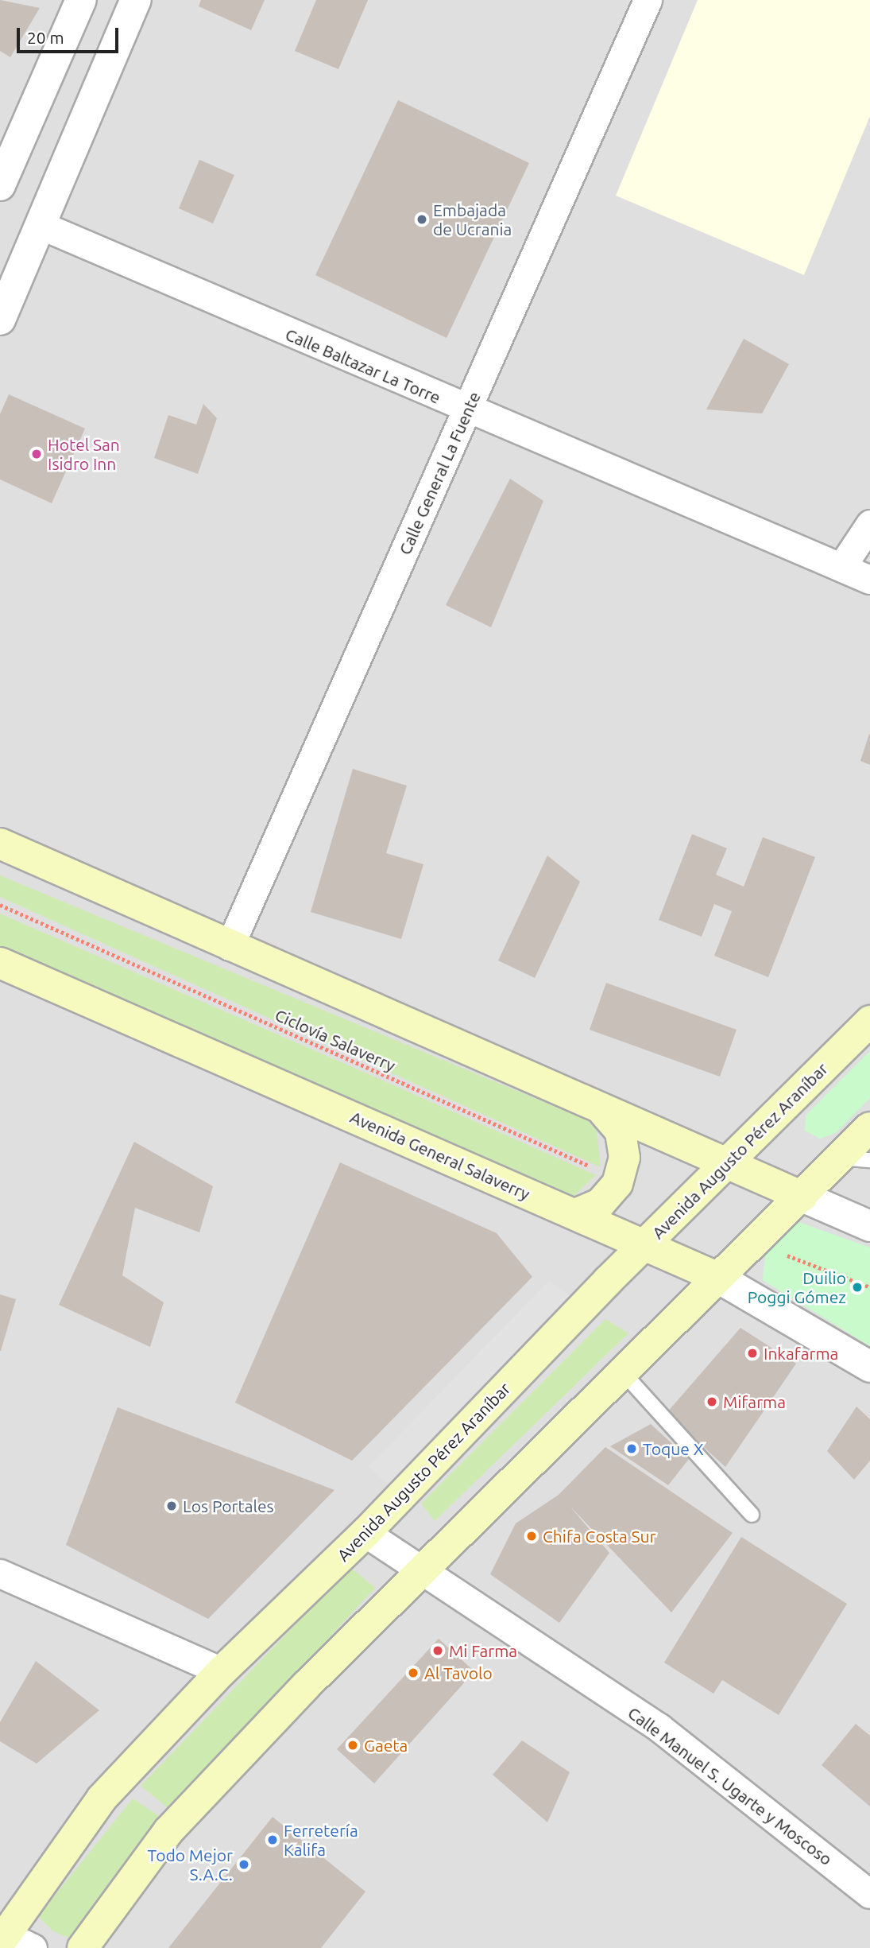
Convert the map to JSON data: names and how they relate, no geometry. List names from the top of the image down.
{
  "streets": {
    "main road": ["Avenida Augusto Pérez Araníbar", "Avenida General Salaverry"],
    "street": ["Calle Baltazar La Torre", "Calle General La Fuente", "Calle Manuel S. Ugarte y Moscoso"],
    "path": ["Ciclovía Salaverry"]
  },
  "crossings": [
    ["Calle Baltazar La Torre", "Calle General La Fuente"],
    ["Avenida Augusto Pérez Araníbar", "Avenida General Salaverry"],
    ["Avenida Augusto Pérez Araníbar", "Calle Manuel S. Ugarte y Moscoso"]
  ],
  "places": [
    "Embajada de Ucrania",
    "Hotel San Isidro Inn",
    "Duilio Poggi Gómez",
    "Inkafarma",
    "Mifarma",
    "Toque X",
    "Los Portales",
    "Chifa Costa Sur",
    "Mi Farma",
    "Al Tavolo",
    "Gaeta",
    "Ferretería Kalifa",
    "Todo Mejor S.A.C."
  ],
  "scale_bar": "20 m"
}
